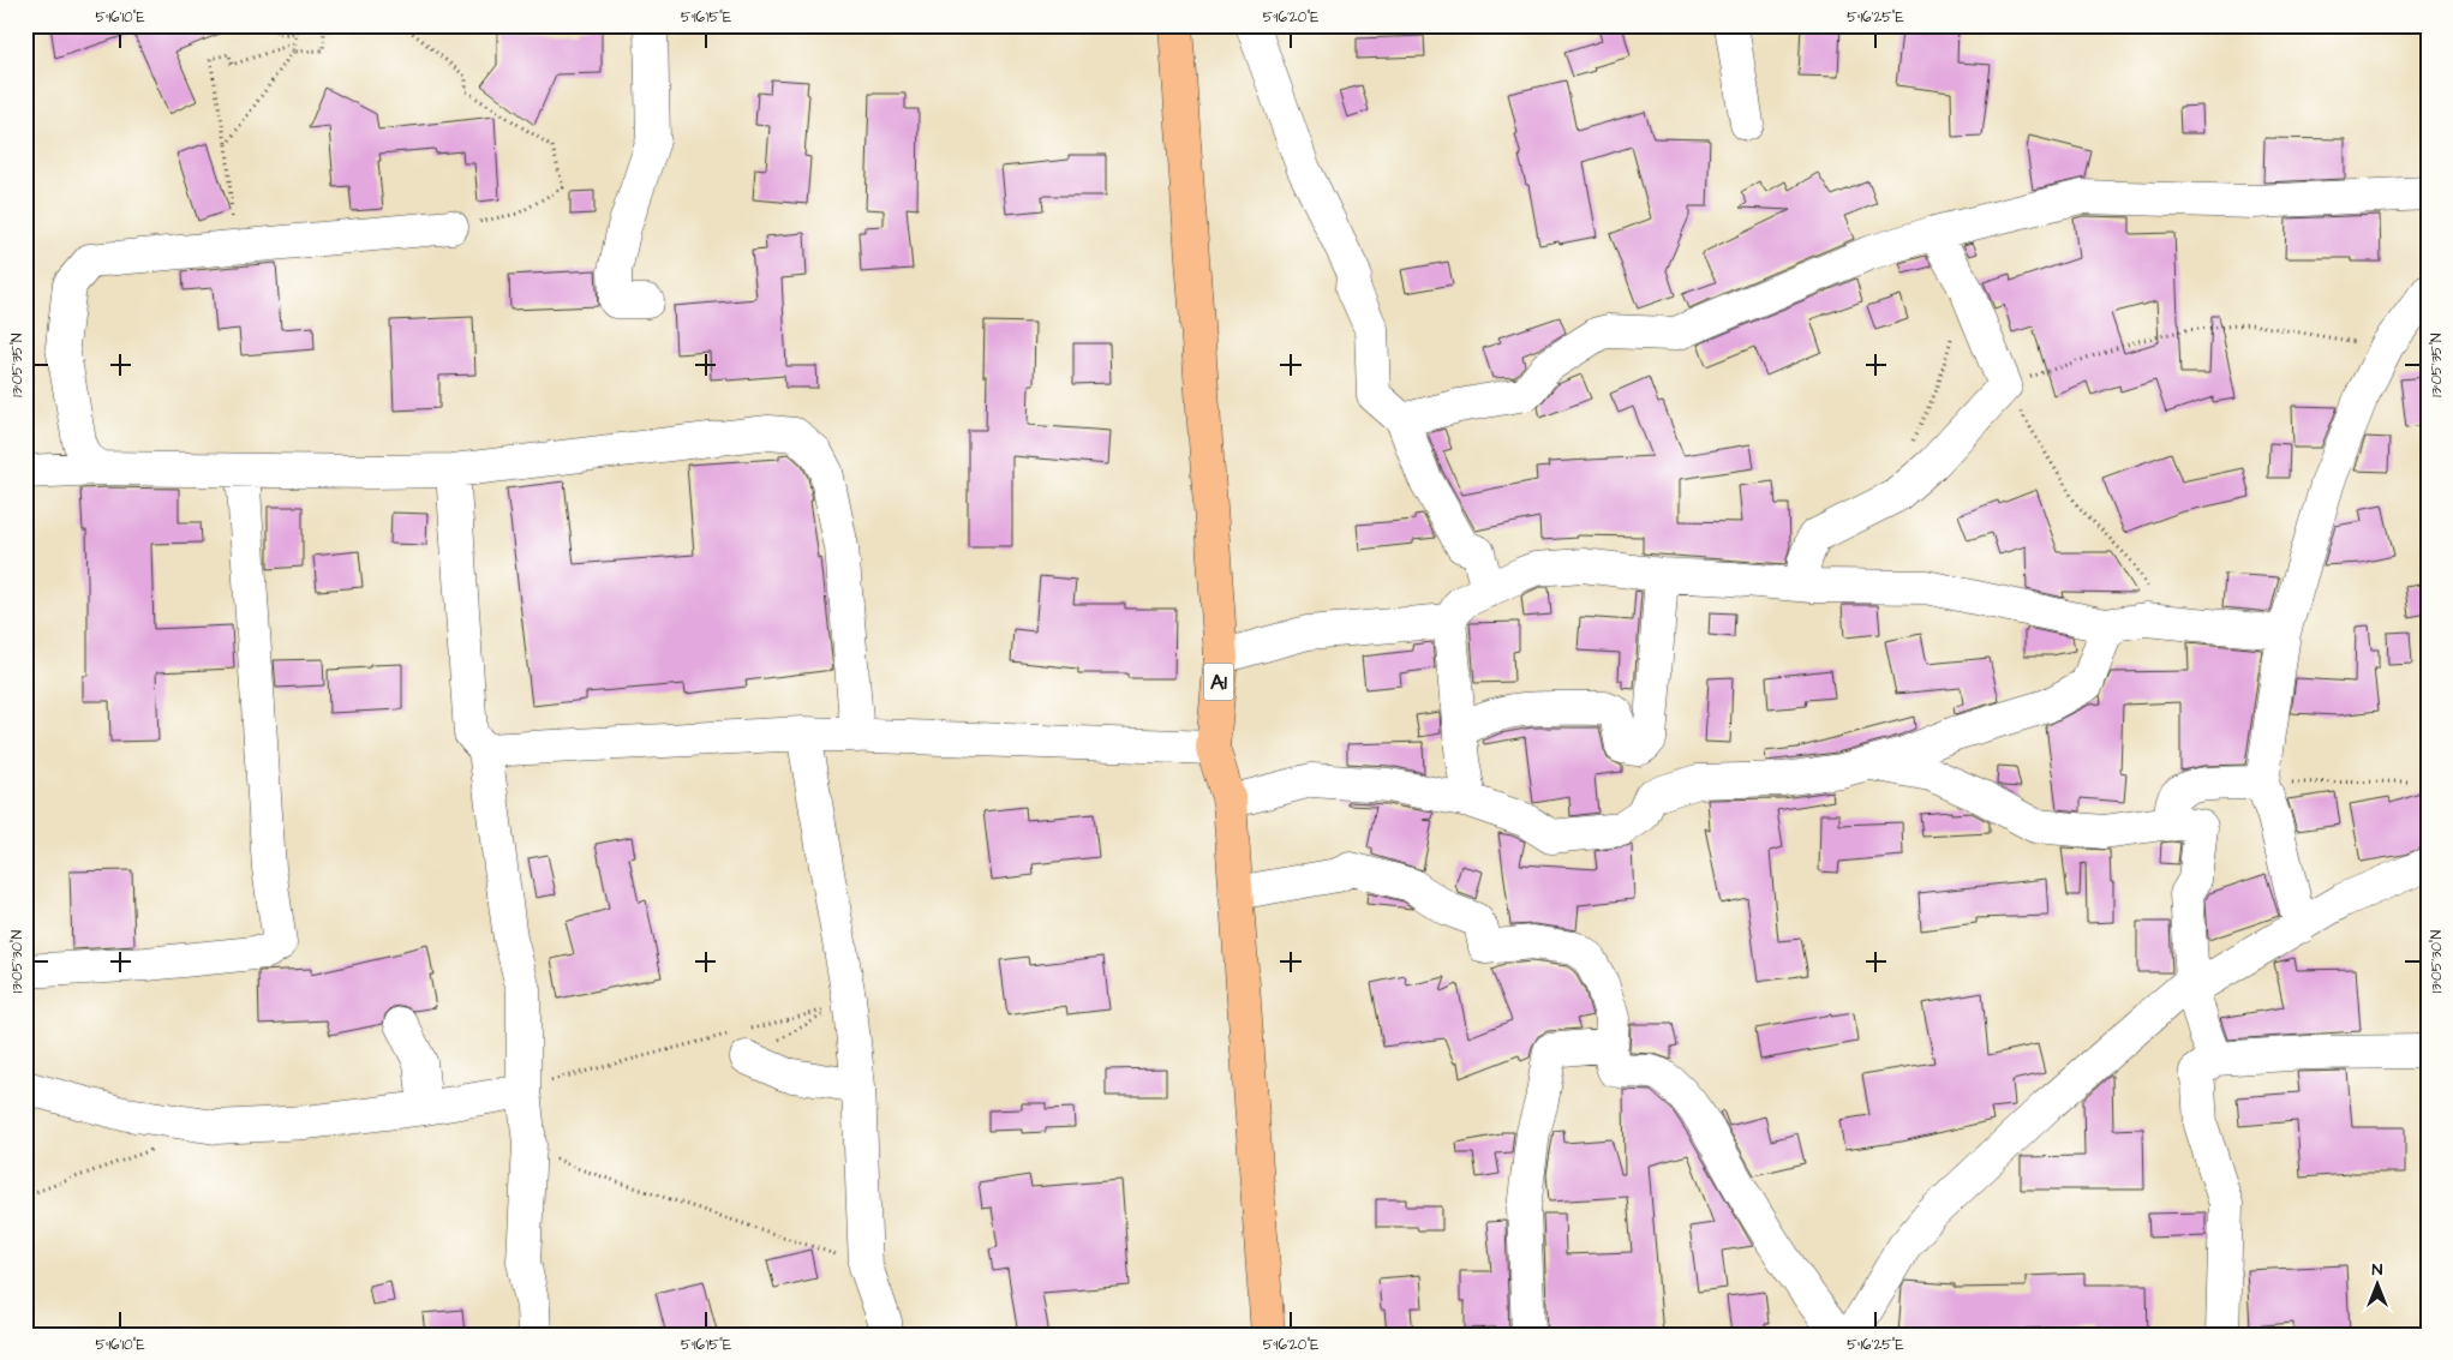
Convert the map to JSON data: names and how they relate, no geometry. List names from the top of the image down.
{
  "streets": {
    "highway": ["A1"]
  },
  "north": "top",
  "coordinates": [
    "5°16'10\"E",
    "5°16'15\"E",
    "5°16'20\"E",
    "5°16'25\"E",
    "13°05'35\"N",
    "13°05'30\"N"
  ]
}
